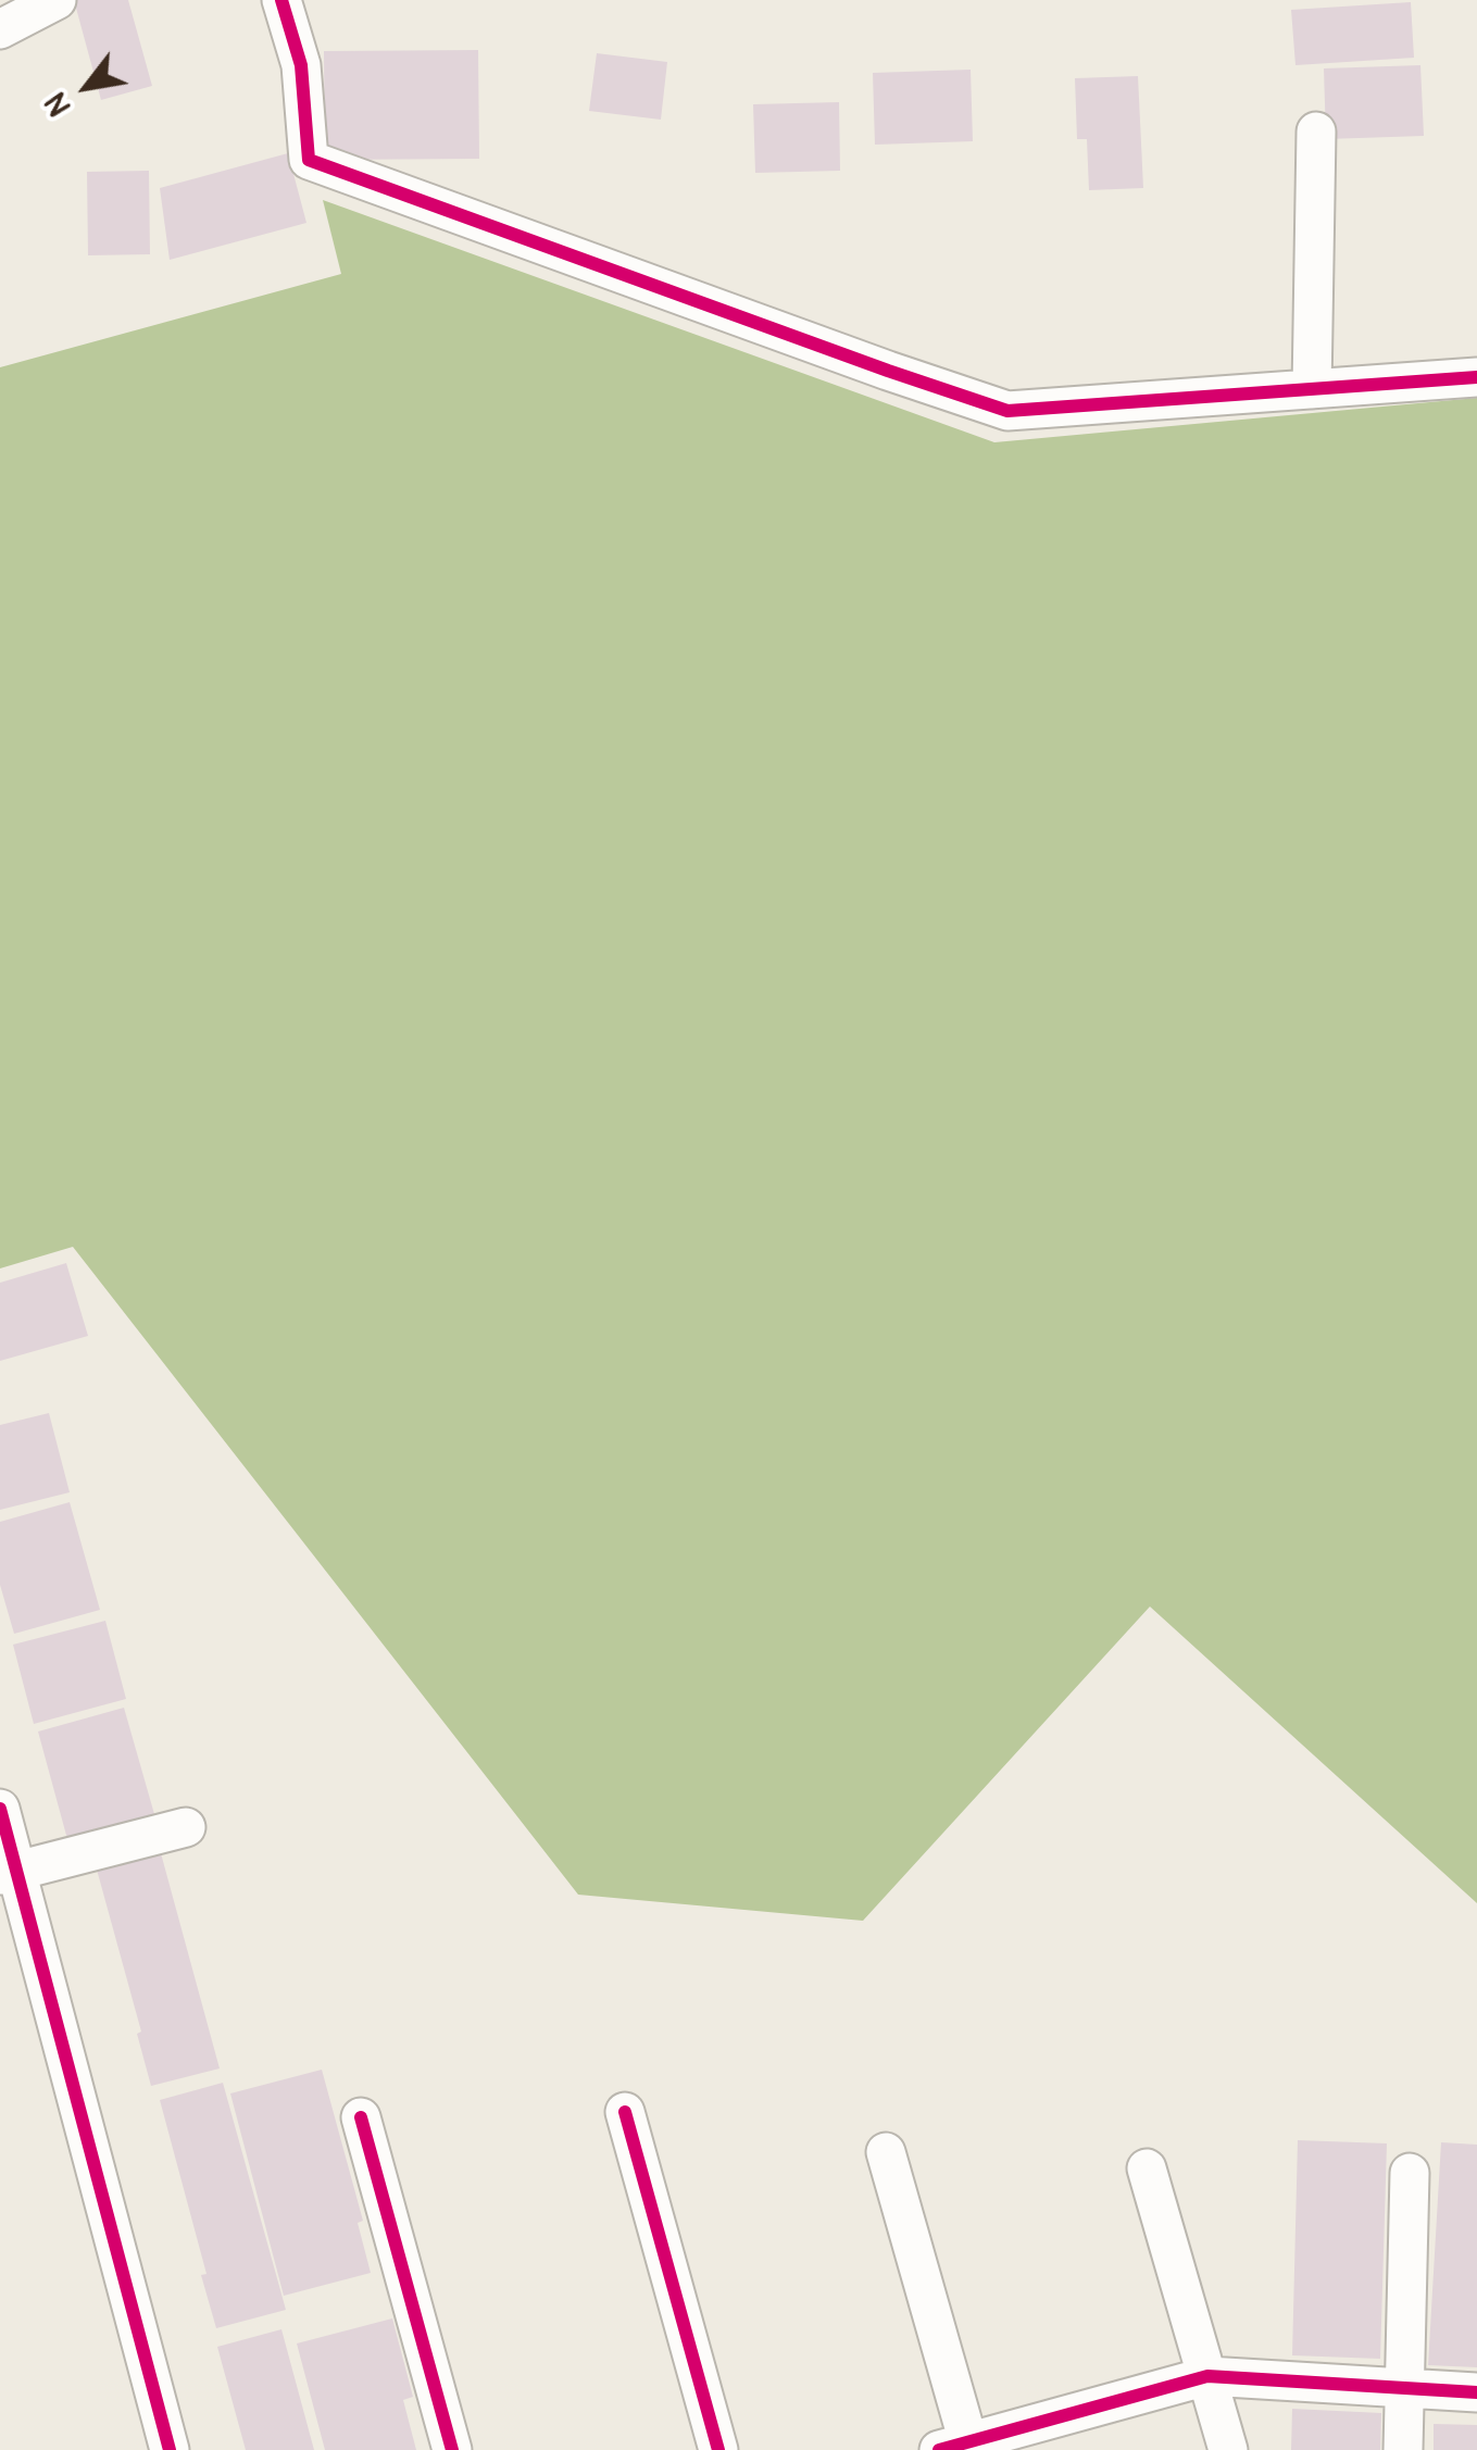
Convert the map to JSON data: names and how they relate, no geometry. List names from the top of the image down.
{
  "north": "bottom left"
}
